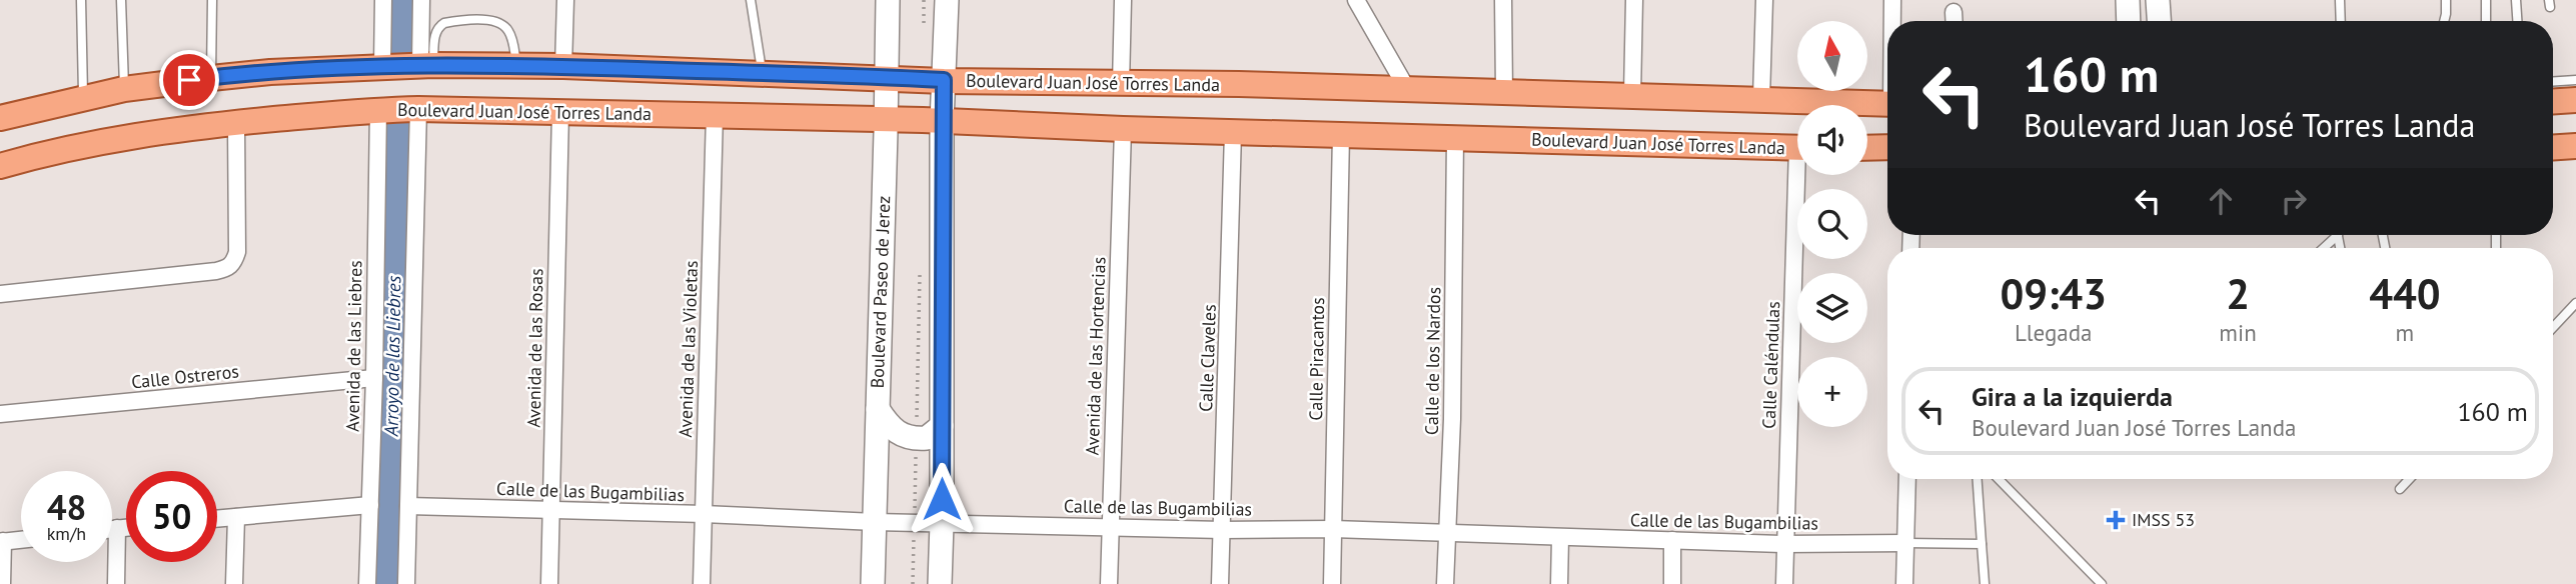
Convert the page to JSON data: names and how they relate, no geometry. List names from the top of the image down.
{
  "streets": {
    "main road": ["Boulevard Juan José Torres Landa", "Boulevard Paseo de Jerez"],
    "street": [
      "Avenida de las Liebres",
      "Avenida de las Rosas",
      "Avenida de las Violetas",
      "Avenida de las Hortencias",
      "Calle Claveles",
      "Calle Piracantos",
      "Calle de los Nardos",
      "Calle Caléndulas",
      "Calle Ostreros",
      "Calle de las Bugambilias"
    ]
  },
  "crossings": [
    ["Boulevard Juan José Torres Landa", "Boulevard Paseo de Jerez"],
    ["Boulevard Juan José Torres Landa", "Avenida de las Liebres"],
    ["Boulevard Juan José Torres Landa", "Avenida de las Rosas"],
    ["Boulevard Juan José Torres Landa", "Avenida de las Violetas"],
    ["Boulevard Juan José Torres Landa", "Avenida de las Hortencias"],
    ["Boulevard Juan José Torres Landa", "Calle Claveles"],
    ["Boulevard Juan José Torres Landa", "Calle Piracantos"],
    ["Boulevard Juan José Torres Landa", "Calle de los Nardos"],
    ["Boulevard Paseo de Jerez", "Calle de las Bugambilias"],
    ["Avenida de las Liebres", "Calle Ostreros"],
    ["Avenida de las Rosas", "Calle de las Bugambilias"],
    ["Avenida de las Violetas", "Calle de las Bugambilias"],
    ["Avenida de las Hortencias", "Calle de las Bugambilias"],
    ["Calle Claveles", "Calle de las Bugambilias"],
    ["Calle Piracantos", "Calle de las Bugambilias"],
    ["Calle de los Nardos", "Calle de las Bugambilias"],
    ["Calle Caléndulas", "Calle de las Bugambilias"]
  ],
  "water": ["Arroyo de las Liebres"],
  "places": {
    "health": ["IMSS 53"]
  },
  "north": "top",
  "page": {
    "map_buttons": "+",
    "turn": ["160 m", "Boulevard Juan José Torres Landa"],
    "eta": [
      "09:43",
      "Llegada",
      "2",
      "min",
      "440",
      "m"
    ],
    "list": [
      {
        "name": "Gira a la izquierda",
        "note": "Boulevard Juan José Torres Landa",
        "value": "160 m"
      }
    ],
    "speed": "48 km/h",
    "limit": "50"
  }
}
